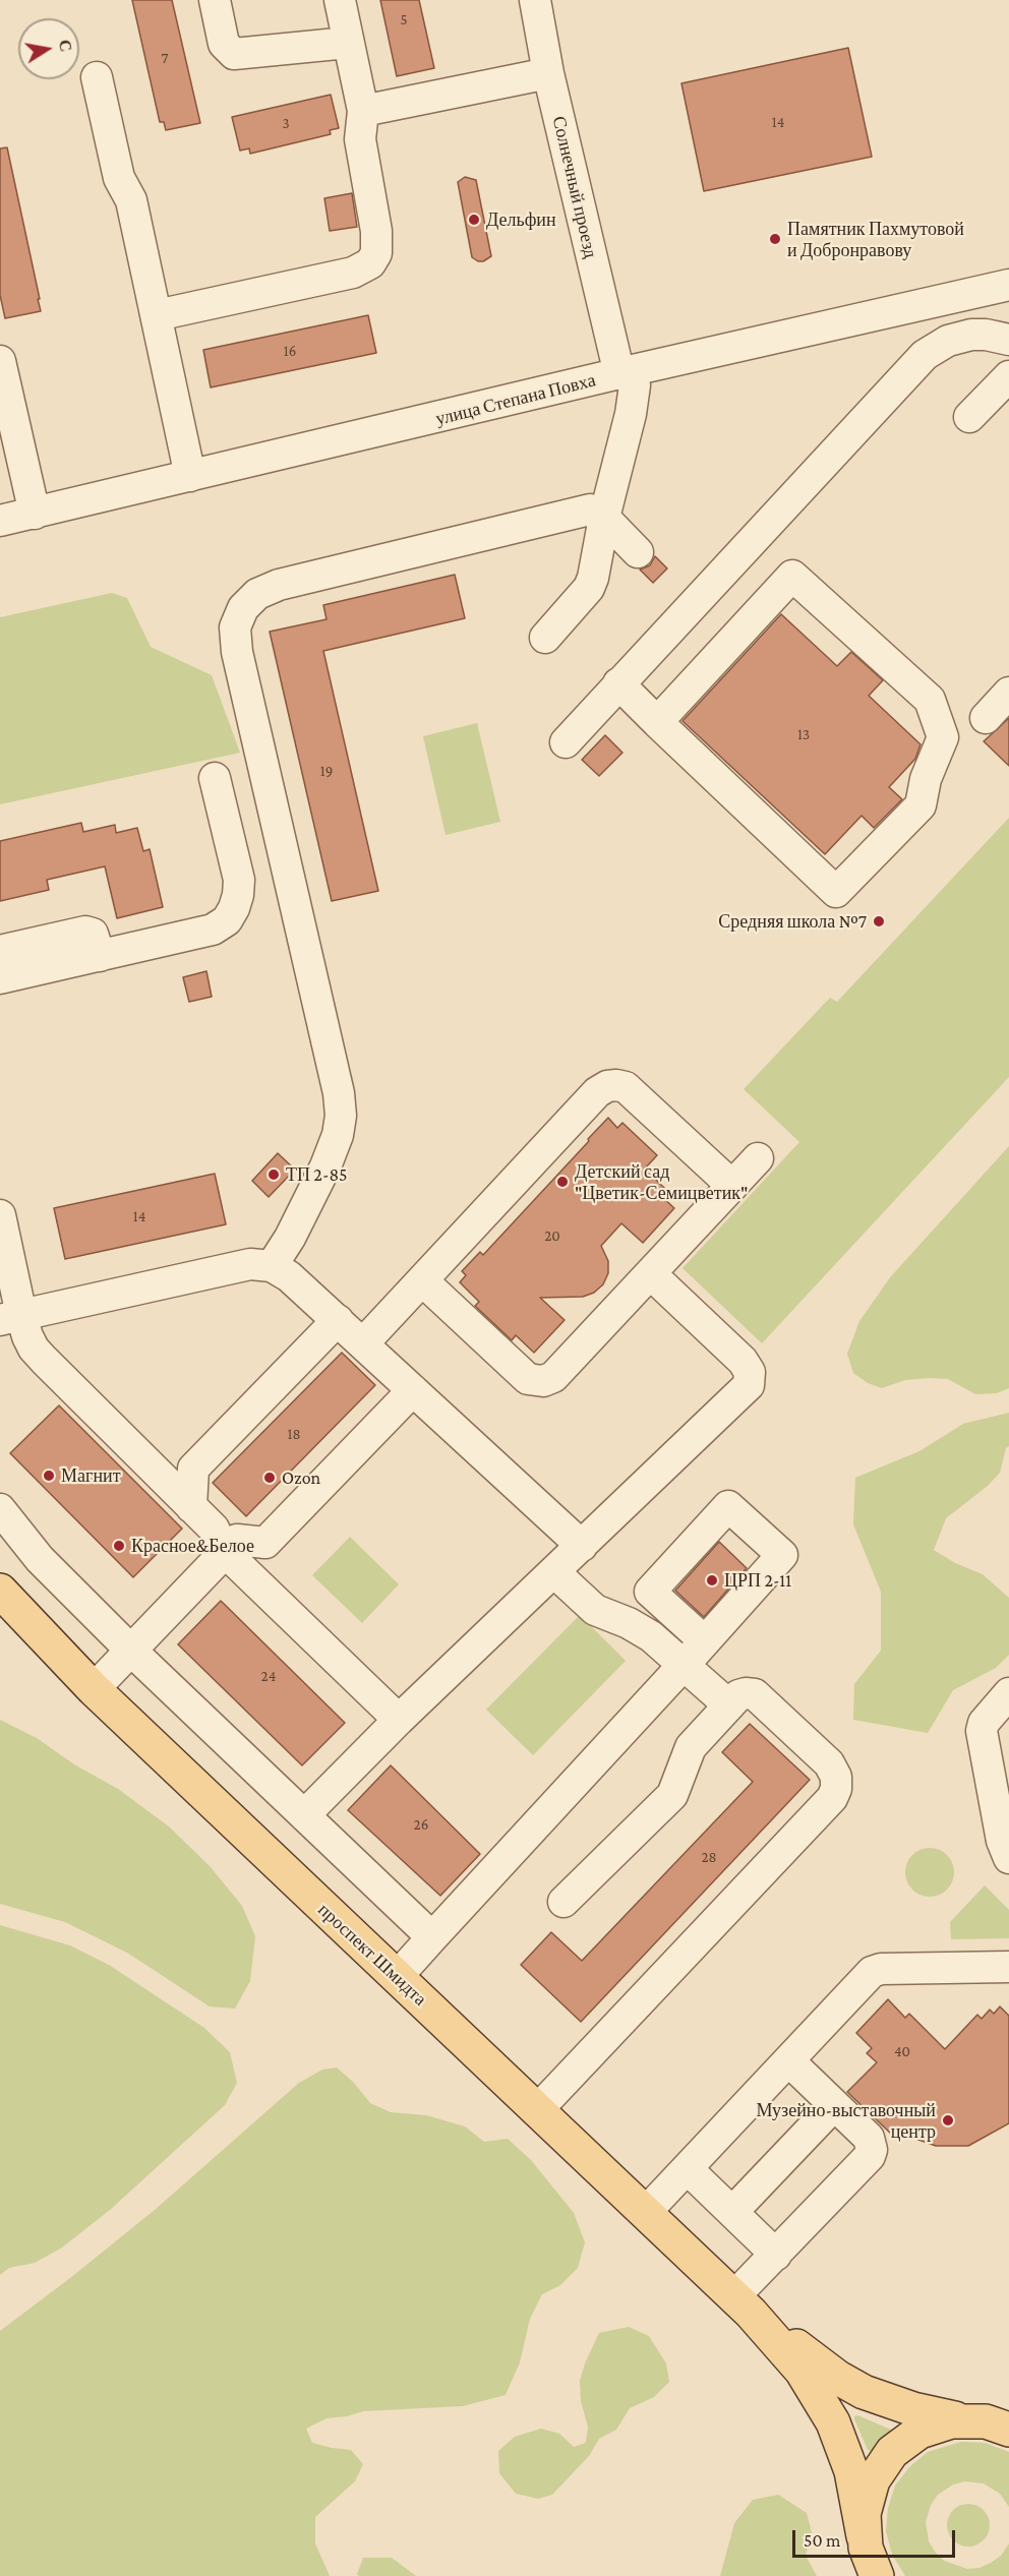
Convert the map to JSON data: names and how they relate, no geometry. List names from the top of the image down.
{
  "streets": {
    "main road": ["проспект Шмидта"],
    "street": ["Солнечный проезд", "улица Степана Повха"]
  },
  "crossings": [
    ["Солнечный проезд", "улица Степана Повха"]
  ],
  "places": [
    "Дельфин",
    "Памятник Пахмутовой и Добронравову",
    "Средняя школа №7",
    "ТП 2-85",
    "Детский сад \"Цветик-Семицветик\"",
    "Магнит",
    "Ozon",
    "Красное&Белое",
    "ЦРП 2-11",
    "Музейно-выставочный центр"
  ],
  "house_numbers": [
    "5",
    "7",
    "14",
    "3",
    "16",
    "13",
    "19",
    "14",
    "20",
    "18",
    "24",
    "26",
    "28",
    "40"
  ],
  "scale_bar": "50 m",
  "north": "right"
}
